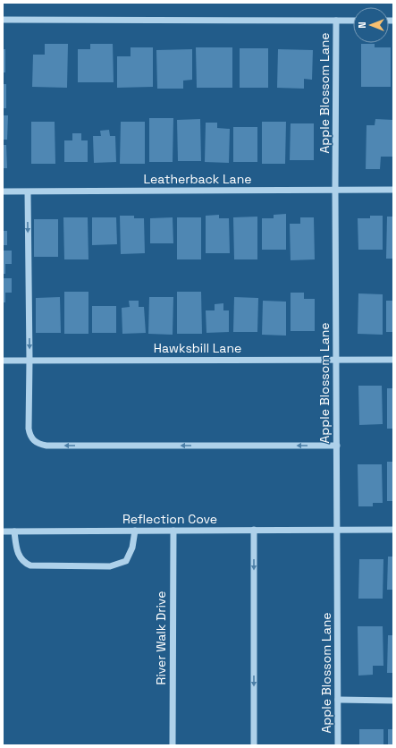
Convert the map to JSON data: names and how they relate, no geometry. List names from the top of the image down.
{
  "streets": {
    "street": [
      "Apple Blossom Lane",
      "Leatherback Lane",
      "Hawksbill Lane",
      "Reflection Cove",
      "River Walk Drive"
    ]
  },
  "crossings": [
    ["Apple Blossom Lane", "Leatherback Lane"],
    ["Apple Blossom Lane", "Hawksbill Lane"],
    ["Apple Blossom Lane", "Reflection Cove"],
    ["Reflection Cove", "River Walk Drive"]
  ],
  "north": "left"
}
